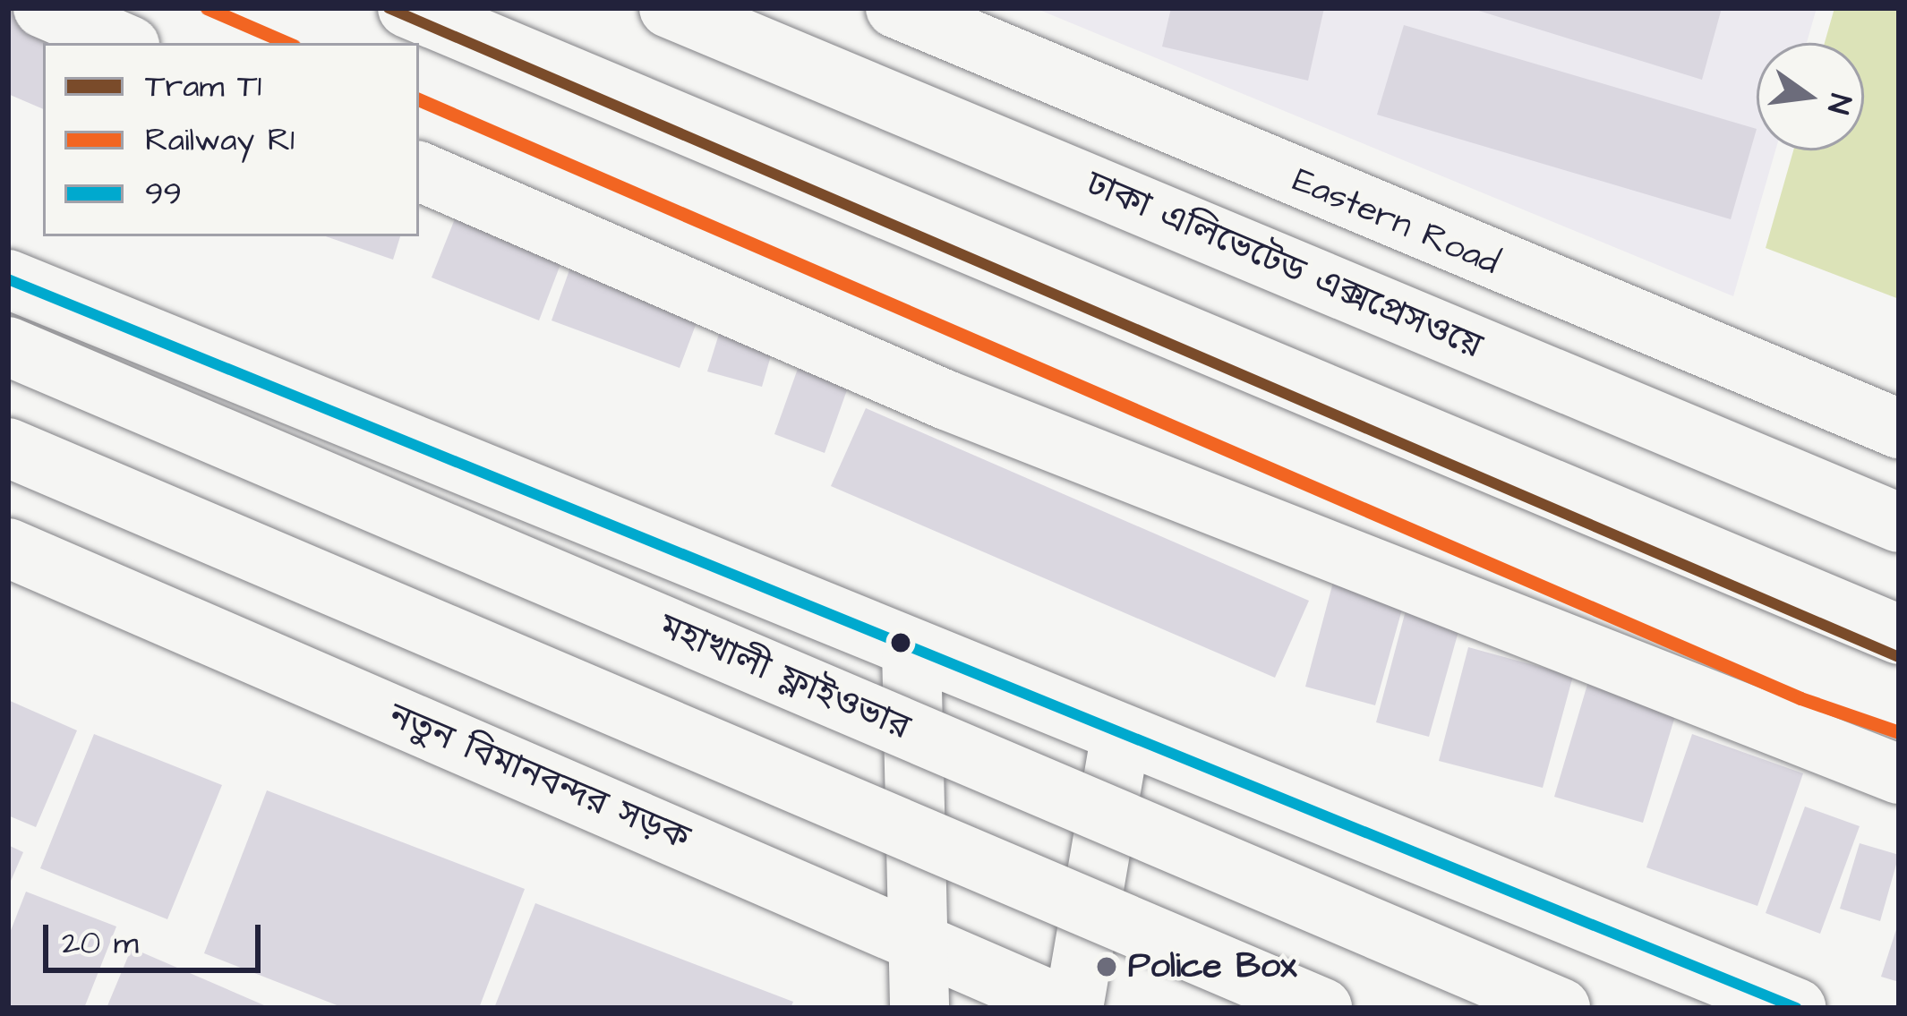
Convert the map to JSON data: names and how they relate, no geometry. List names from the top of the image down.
{
  "streets": {
    "main road": [
      "Eastern Road",
      "ঢাকা এলিভেটেড এক্সপ্রেসওয়ে",
      "মহাখালী ফ্লাইওভার",
      "নতুন বিমানবন্দর সড়ক"
    ]
  },
  "places": ["Police Box"],
  "lines": ["tram line T1", "rail line R1", "transit line 99"],
  "legend": ["Tram T1", "Railway R1", "99"],
  "scale_bar": "20 m",
  "north": "right"
}
